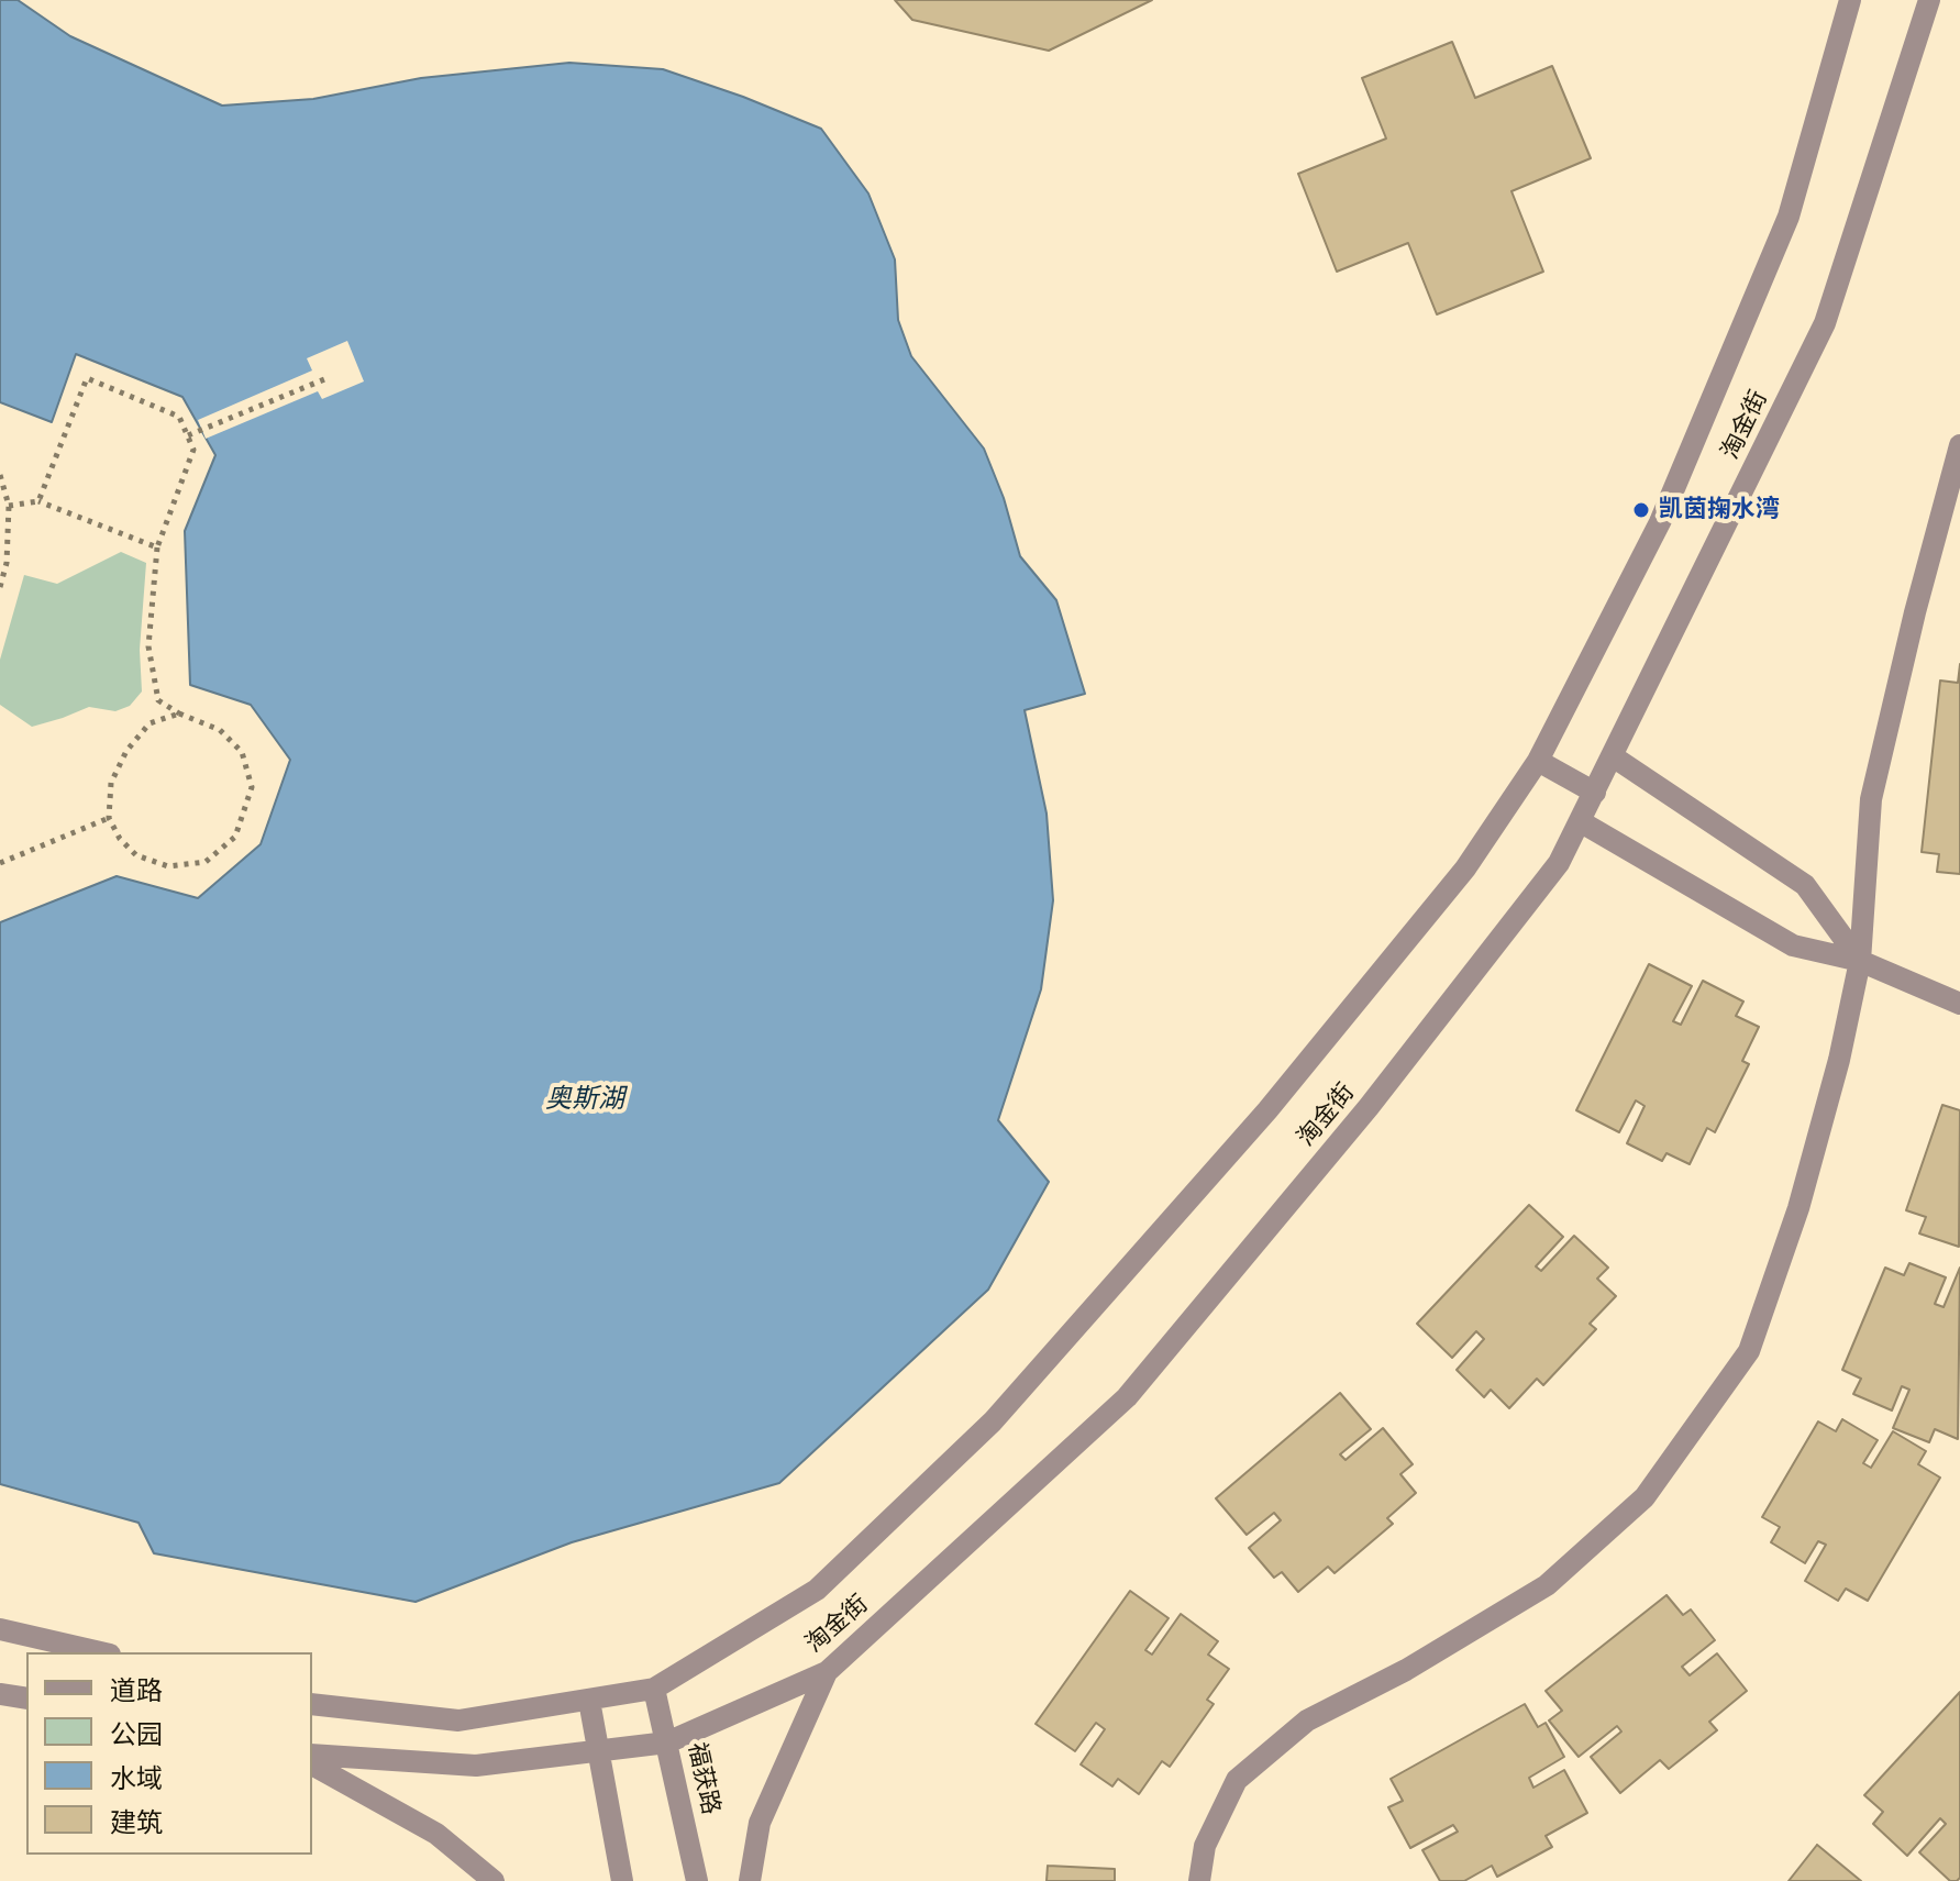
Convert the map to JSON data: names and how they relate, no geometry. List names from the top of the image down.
{
  "streets": {
    "street": ["淘金街", "福获路"]
  },
  "crossings": [
    ["淘金街", "福获路"]
  ],
  "water": ["奥斯湖"],
  "places": ["凯茵掬水湾"],
  "legend": [
    "道路",
    "公园",
    "水域",
    "建筑"
  ]
}
